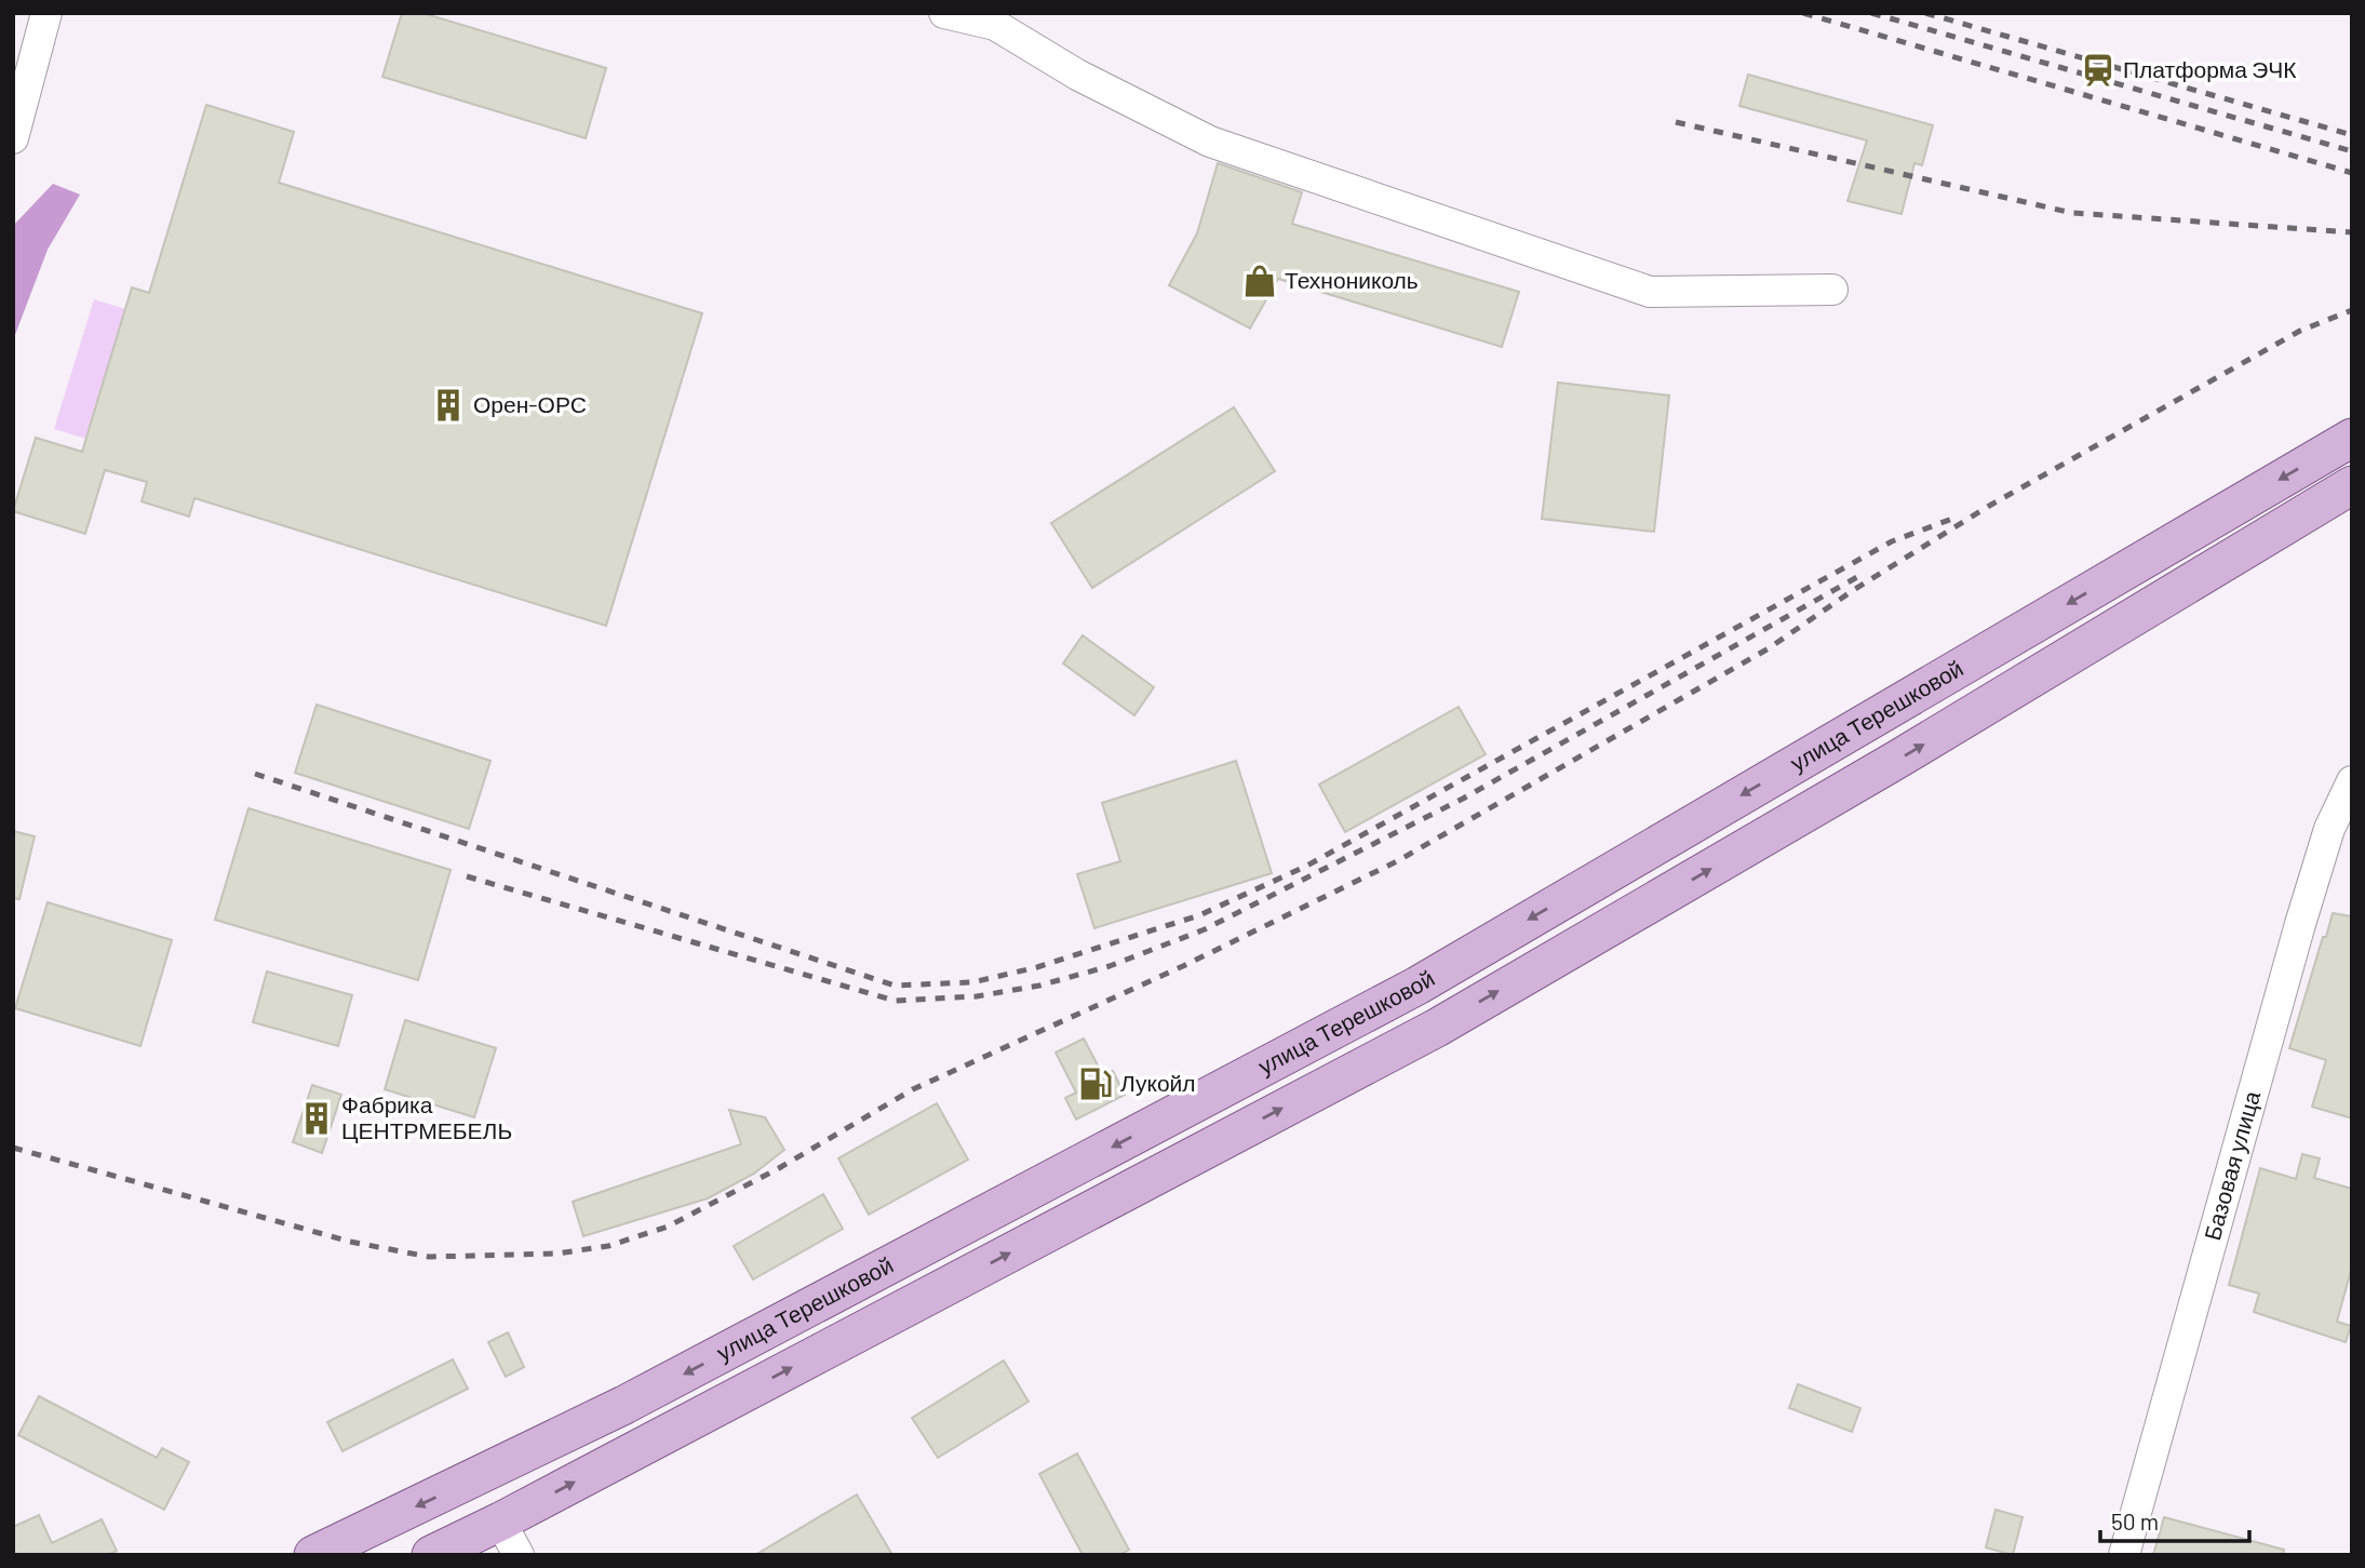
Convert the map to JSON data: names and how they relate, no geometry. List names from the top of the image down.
{
  "streets": {
    "main road": ["улица Терешковой"],
    "street": ["Базовая улица"]
  },
  "places": {
    "station": ["Платформа ЭЧК"],
    "shop": ["Технониколь"],
    "building": ["Орен-ОРС", "Фабрика ЦЕНТРМЕБЕЛЬ"],
    "fuel station": ["Лукойл"]
  },
  "scale_bar": "50 m"
}
